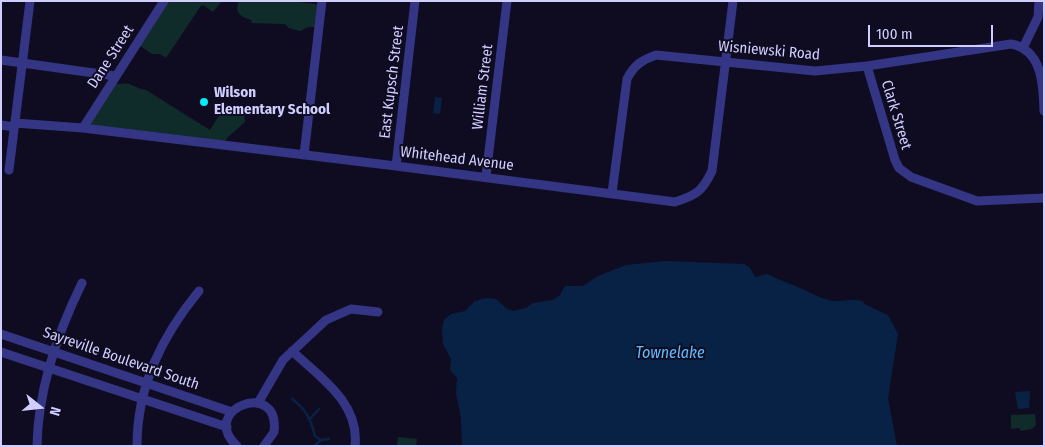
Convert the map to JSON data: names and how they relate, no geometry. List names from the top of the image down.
{
  "streets": {
    "street": [
      "Wisniewski Road",
      "Dane Street",
      "East Kupsch Street",
      "William Street",
      "Clark Street",
      "Whitehead Avenue",
      "Sayreville Boulevard South"
    ]
  },
  "crossings": [
    ["Wisniewski Road", "Clark Street"],
    ["Wisniewski Road", "Whitehead Avenue"],
    ["Dane Street", "Whitehead Avenue"],
    ["East Kupsch Street", "Whitehead Avenue"],
    ["William Street", "Whitehead Avenue"]
  ],
  "water": ["Townelake"],
  "places": ["Wilson Elementary School"],
  "scale_bar": "100 m",
  "north": "right"
}
